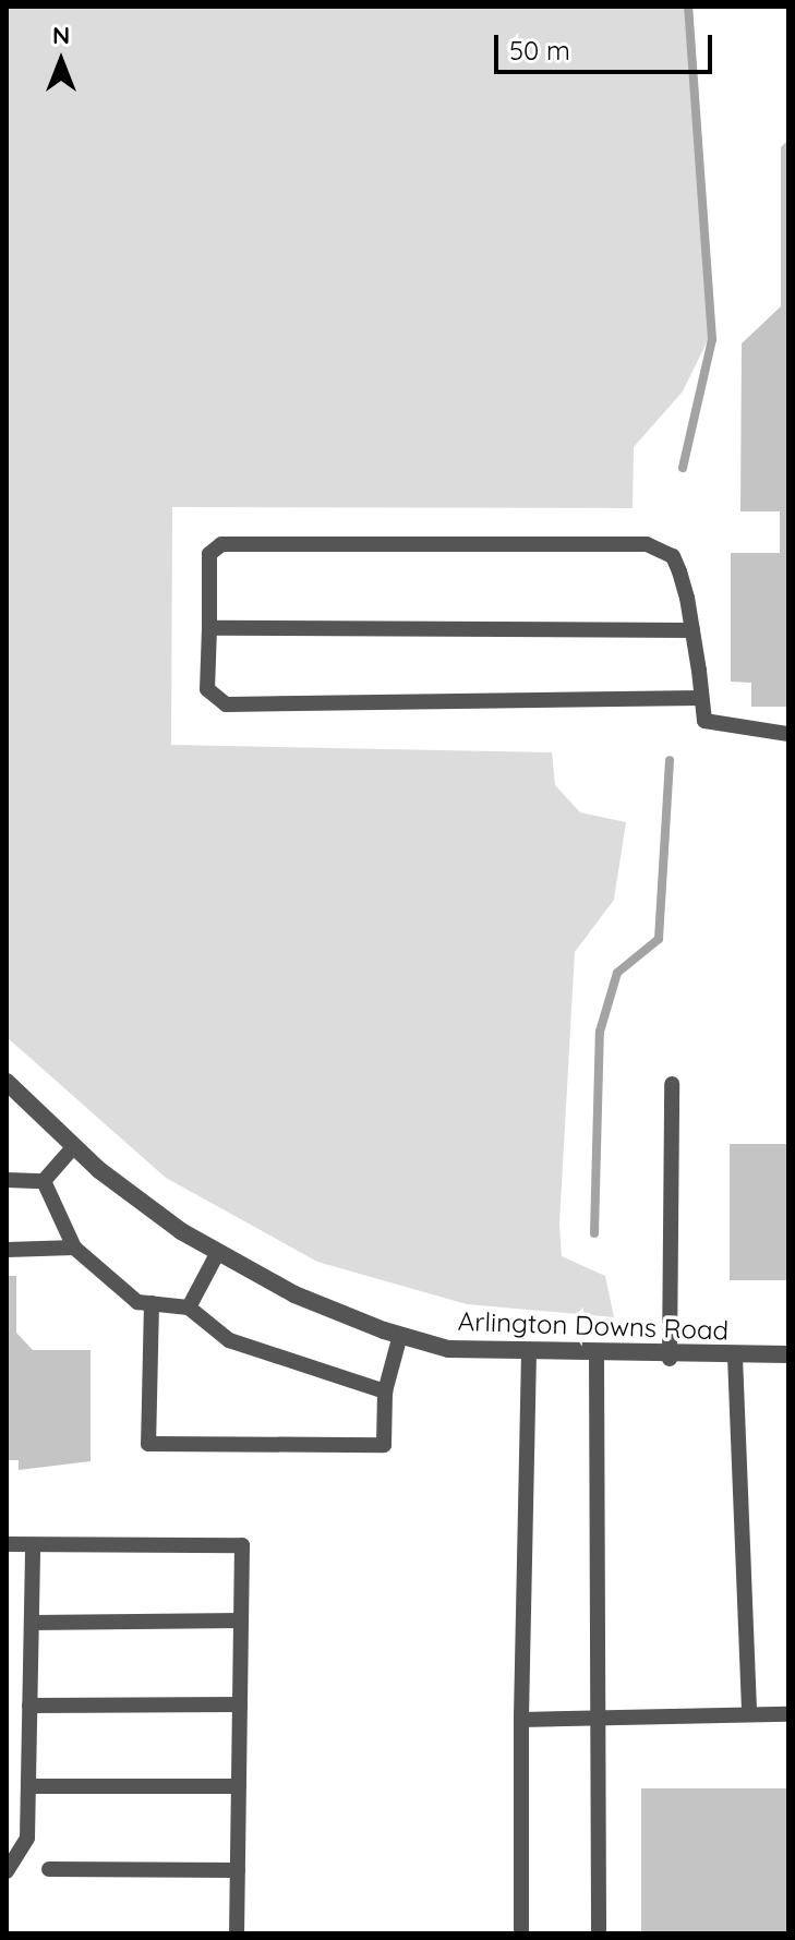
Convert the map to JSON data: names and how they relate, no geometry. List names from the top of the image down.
{
  "streets": {
    "street": ["Arlington Downs Road"]
  },
  "scale_bar": "50 m",
  "north": "top"
}
